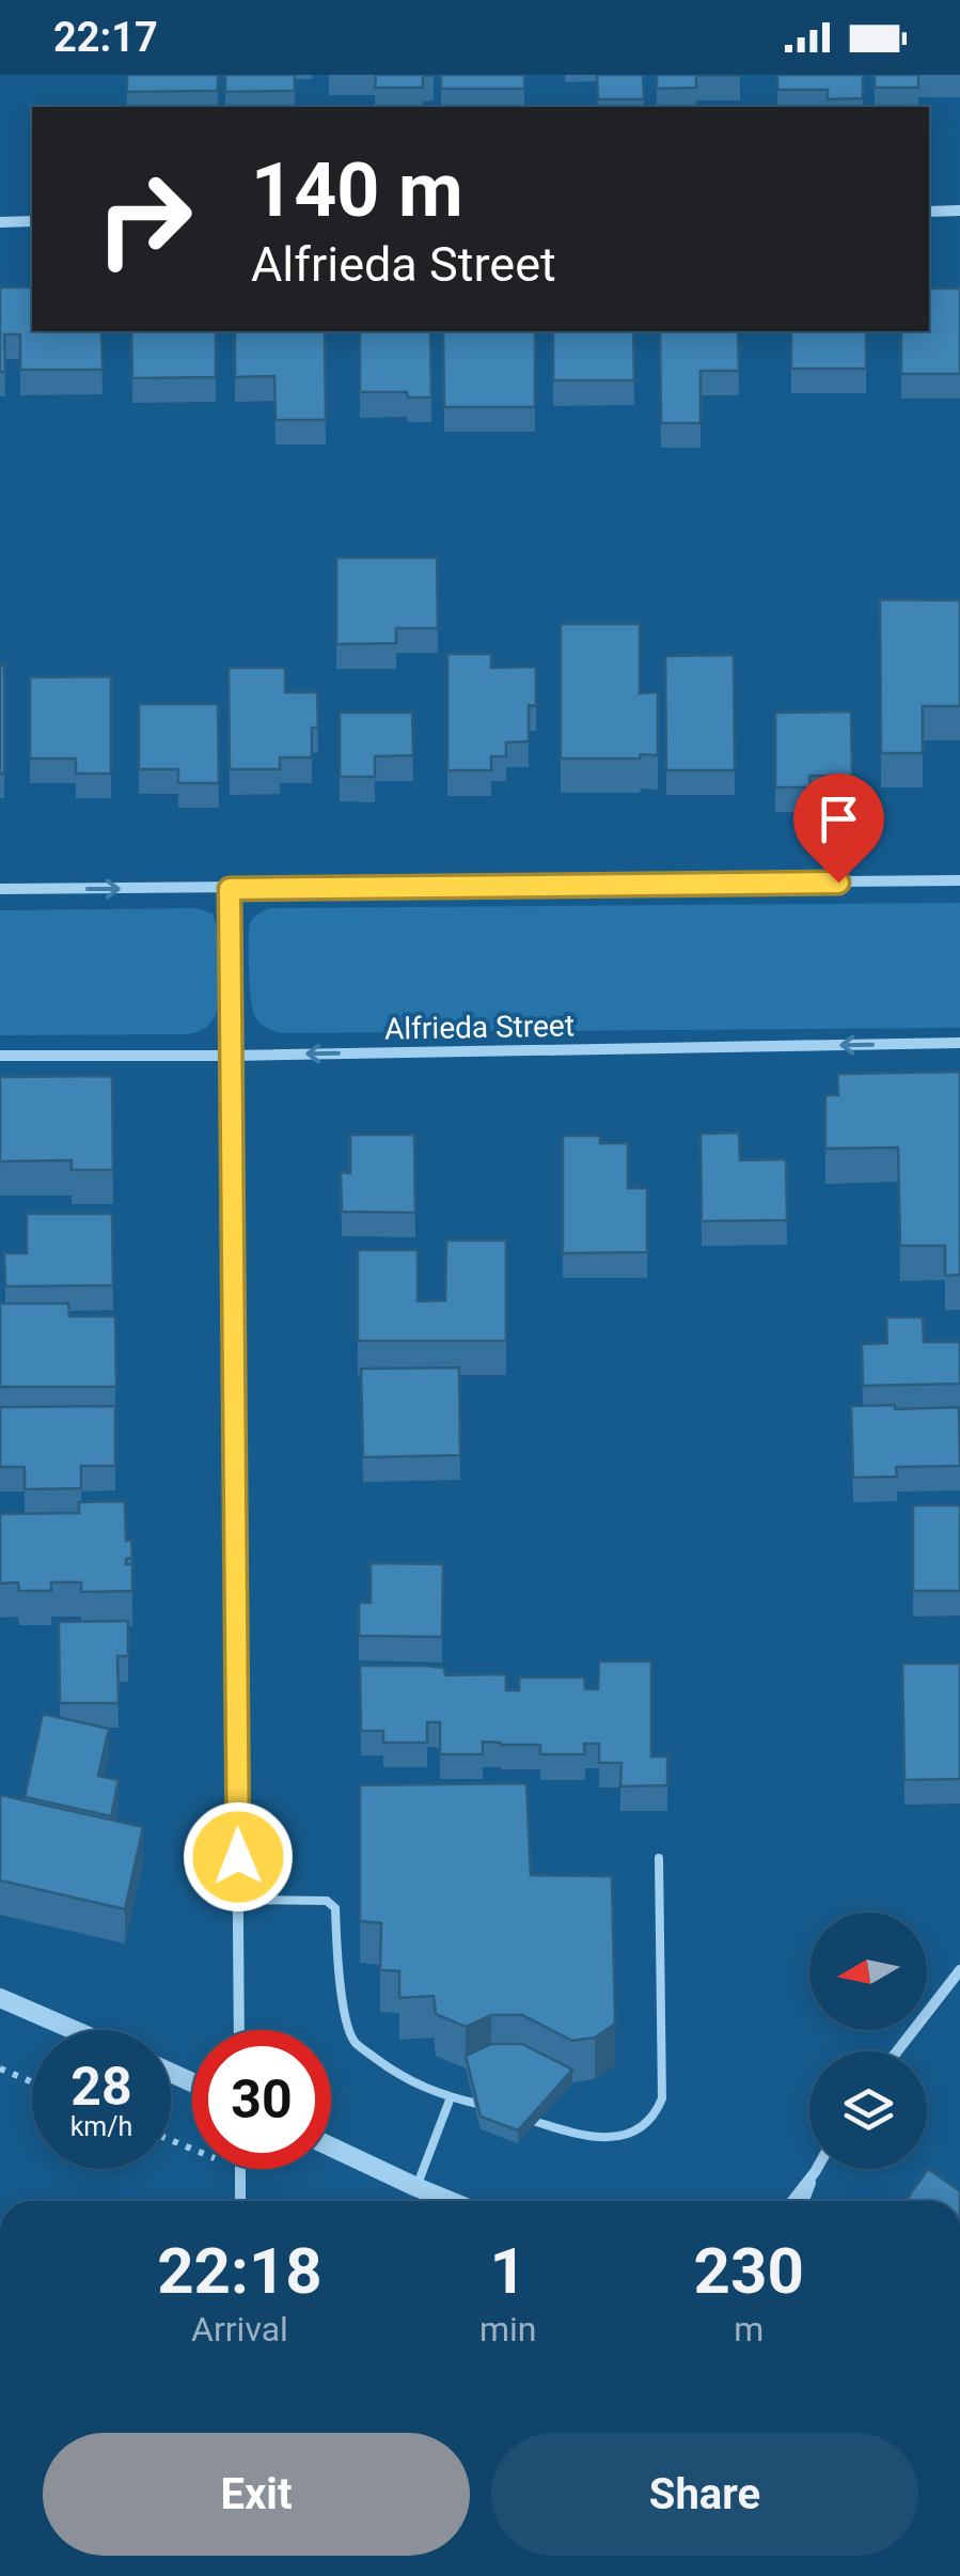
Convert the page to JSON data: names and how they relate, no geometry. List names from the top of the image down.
{
  "streets": {
    "street": ["Alfrieda Street"]
  },
  "one_way": ["Alfrieda Street"],
  "north": "left",
  "page": {
    "status": "22:17",
    "turn": ["140 m", "Alfrieda Street"],
    "speed": "28 km/h",
    "limit": "30",
    "eta": [
      "22:18",
      "Arrival",
      "1",
      "min",
      "230",
      "m"
    ],
    "buttons": ["Exit", "Share"]
  }
}
